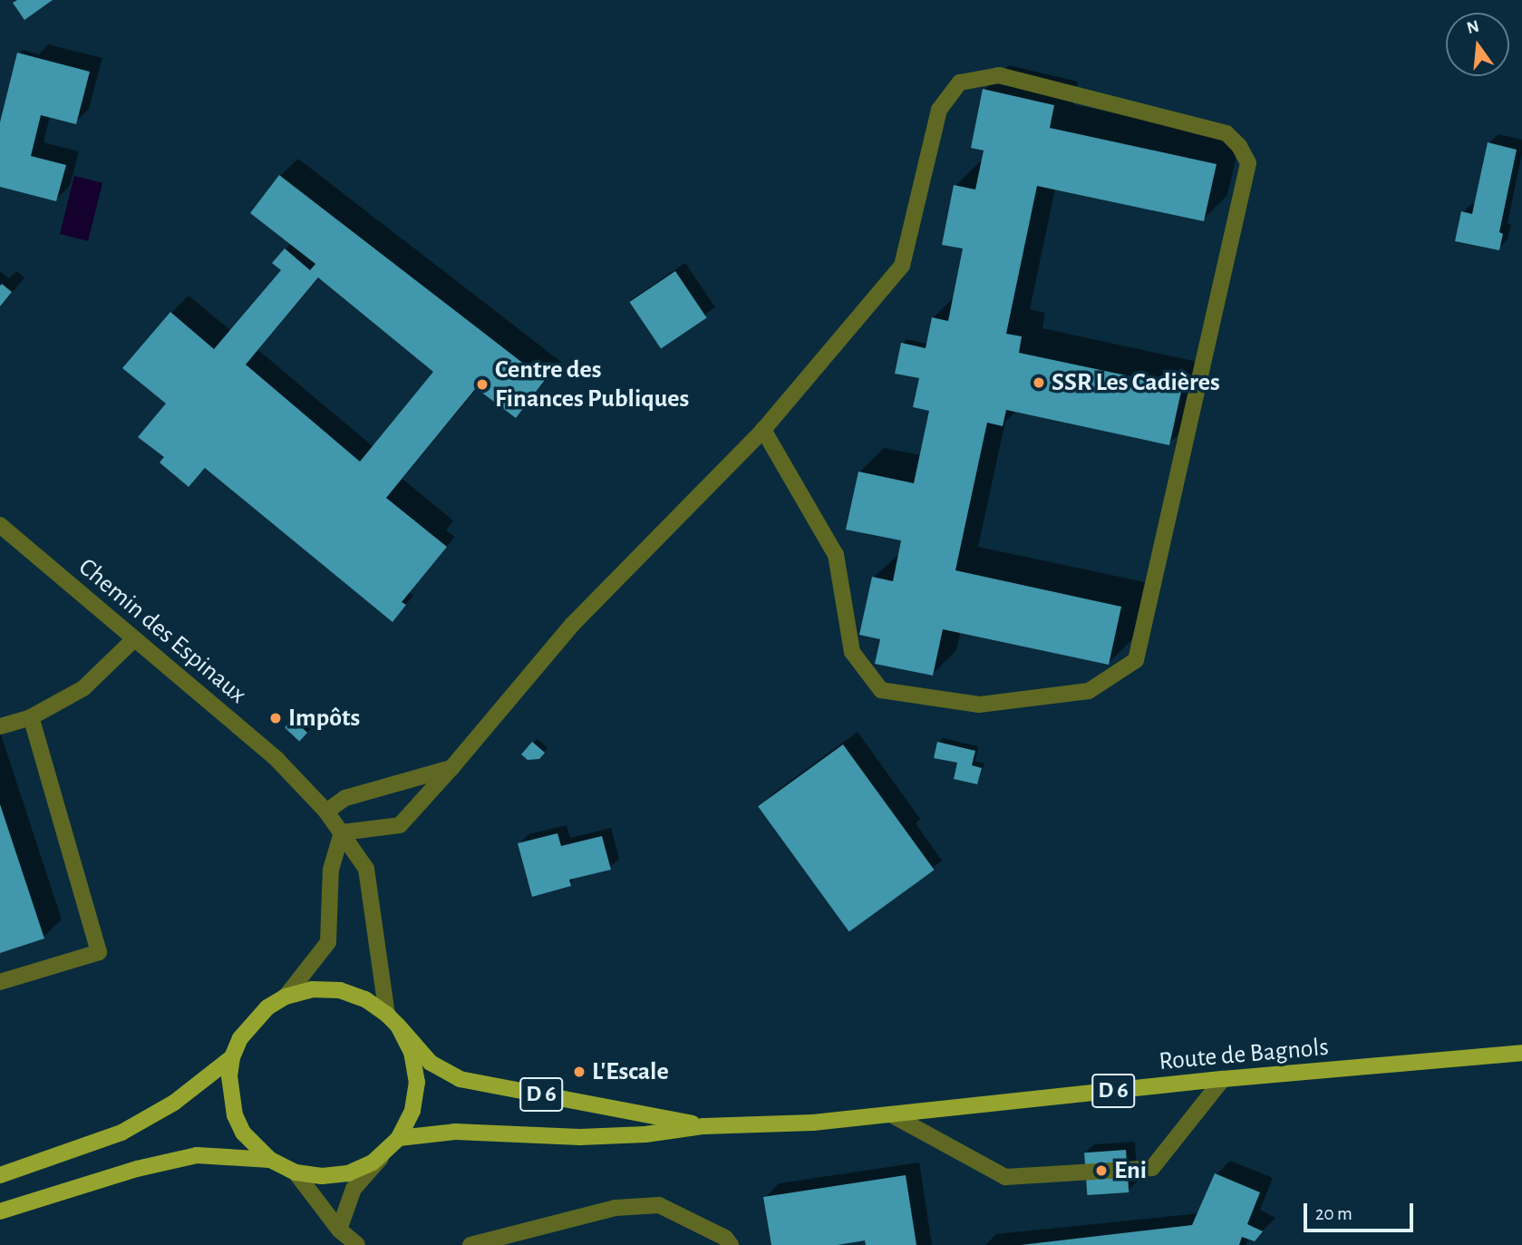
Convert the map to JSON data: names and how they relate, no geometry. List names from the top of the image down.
{
  "streets": {
    "main road": ["Route de Bagnols", "D 6"],
    "street": ["Chemin des Espinaux"]
  },
  "crossings": [
    ["Chemin des Espinaux", "D 6"],
    ["Route de Bagnols", "D 6"]
  ],
  "places": [
    "SSR Les Cadières",
    "Centre des Finances Publiques",
    "Impôts",
    "L'Escale",
    "Eni"
  ],
  "scale_bar": "20 m",
  "north": "top"
}
